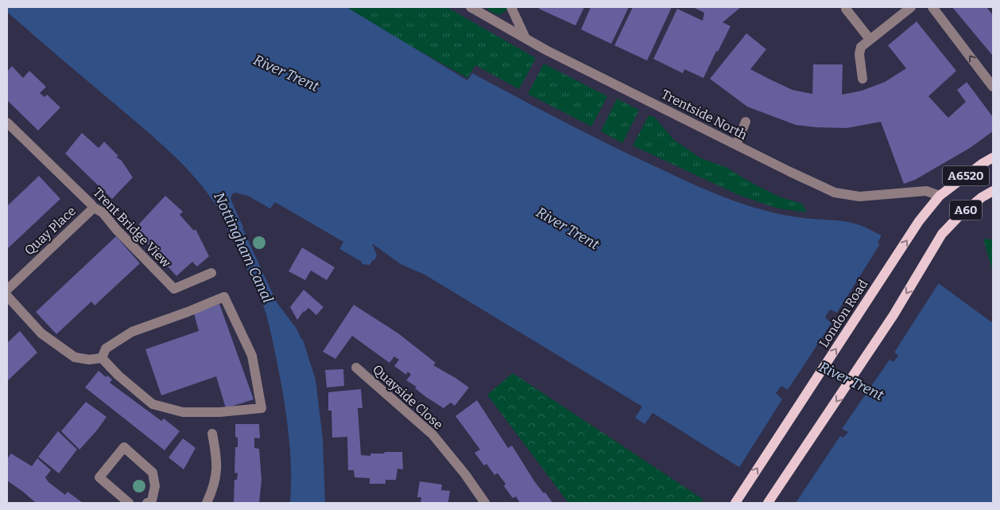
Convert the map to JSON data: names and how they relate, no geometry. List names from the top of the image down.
{
  "streets": {
    "main road": ["A6520", "A60", "London Road"],
    "street": [
      "Trentside North",
      "Trent Bridge View",
      "Quay Place",
      "Quayside Close"
    ]
  },
  "crossings": [
    ["Trentside North", "London Road"],
    ["Trent Bridge View", "Quay Place"]
  ],
  "water": ["River Trent", "Nottingham Canal"]
}
